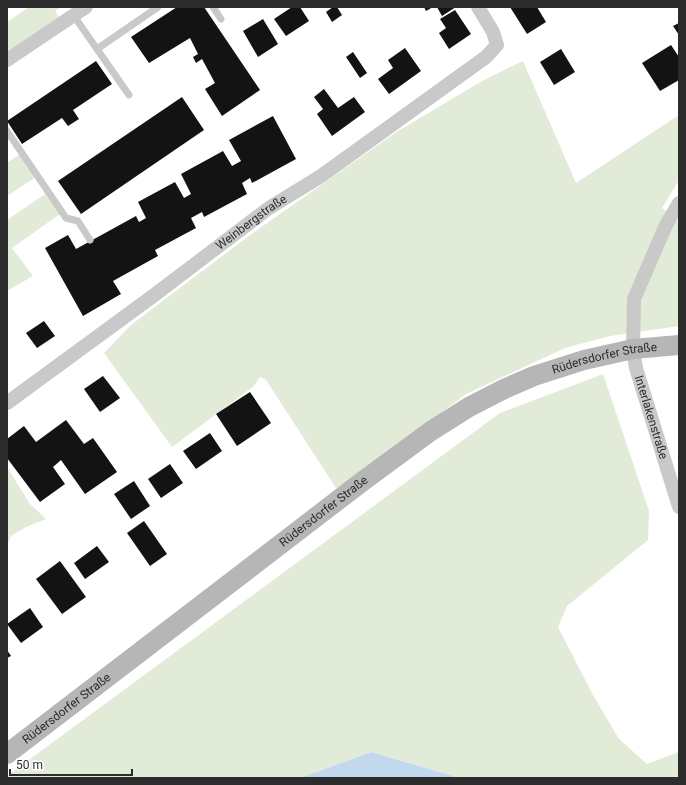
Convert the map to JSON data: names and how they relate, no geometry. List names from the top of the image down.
{
  "streets": {
    "main road": ["Rüdersdorfer Straße"],
    "street": ["Weinbergstraße", "Interlakenstraße"]
  },
  "crossings": [
    ["Rüdersdorfer Straße", "Interlakenstraße"]
  ],
  "scale_bar": "50 m"
}
